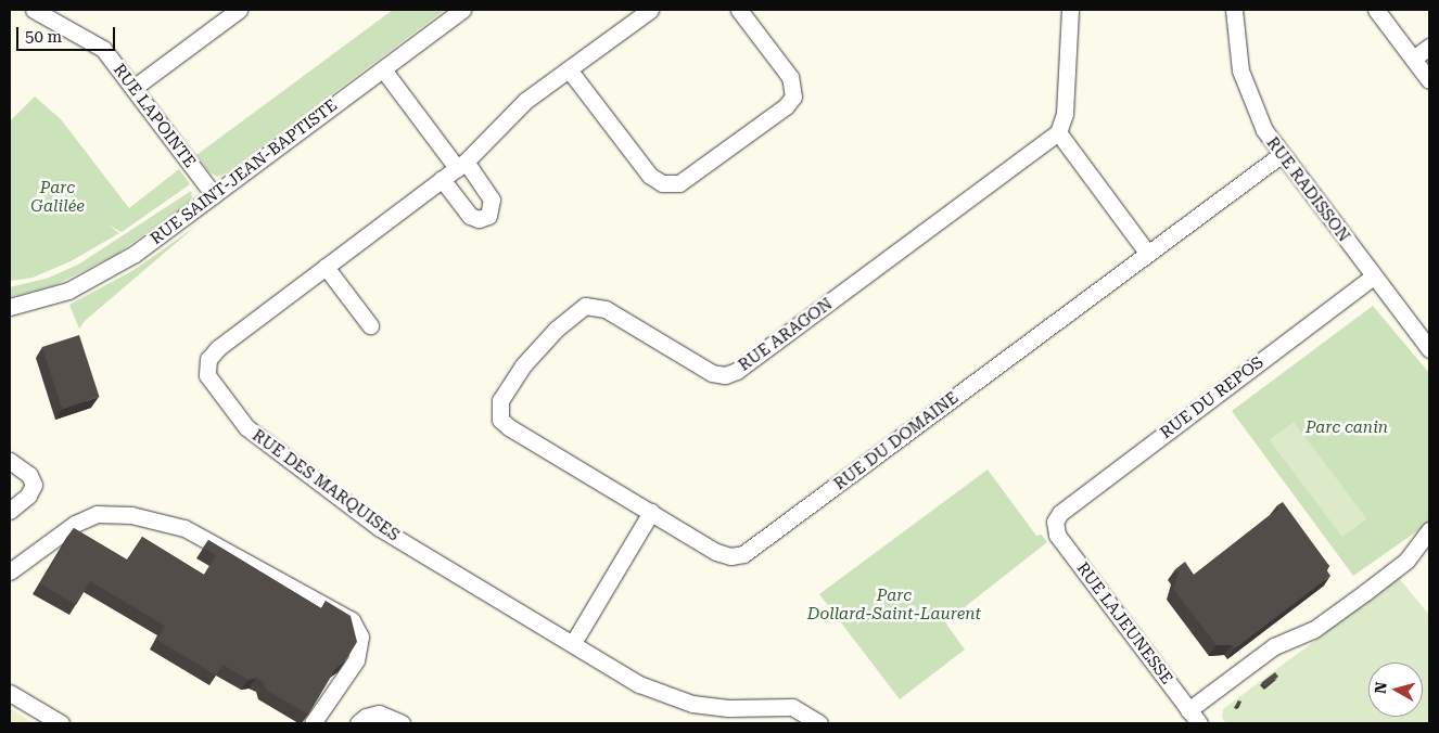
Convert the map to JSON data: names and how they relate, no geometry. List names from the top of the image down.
{
  "streets": {
    "street": [
      "RUE LAPOINTE",
      "RUE SAINT-JEAN-BAPTISTE",
      "RUE RADISSON",
      "RUE ARAGON",
      "RUE DU REPOS",
      "RUE DU DOMAINE",
      "RUE DES MARQUISES",
      "RUE LAJEUNESSE"
    ]
  },
  "crossings": [
    ["RUE LAPOINTE", "RUE SAINT-JEAN-BAPTISTE"],
    ["RUE RADISSON", "RUE DU REPOS"],
    ["RUE RADISSON", "RUE DU DOMAINE"],
    ["RUE ARAGON", "RUE DU DOMAINE"],
    ["RUE DU REPOS", "RUE LAJEUNESSE"]
  ],
  "parks": ["Parc Galilée", "Parc canin", "Parc Dollard-Saint-Laurent"],
  "scale_bar": "50 m",
  "north": "left"
}
